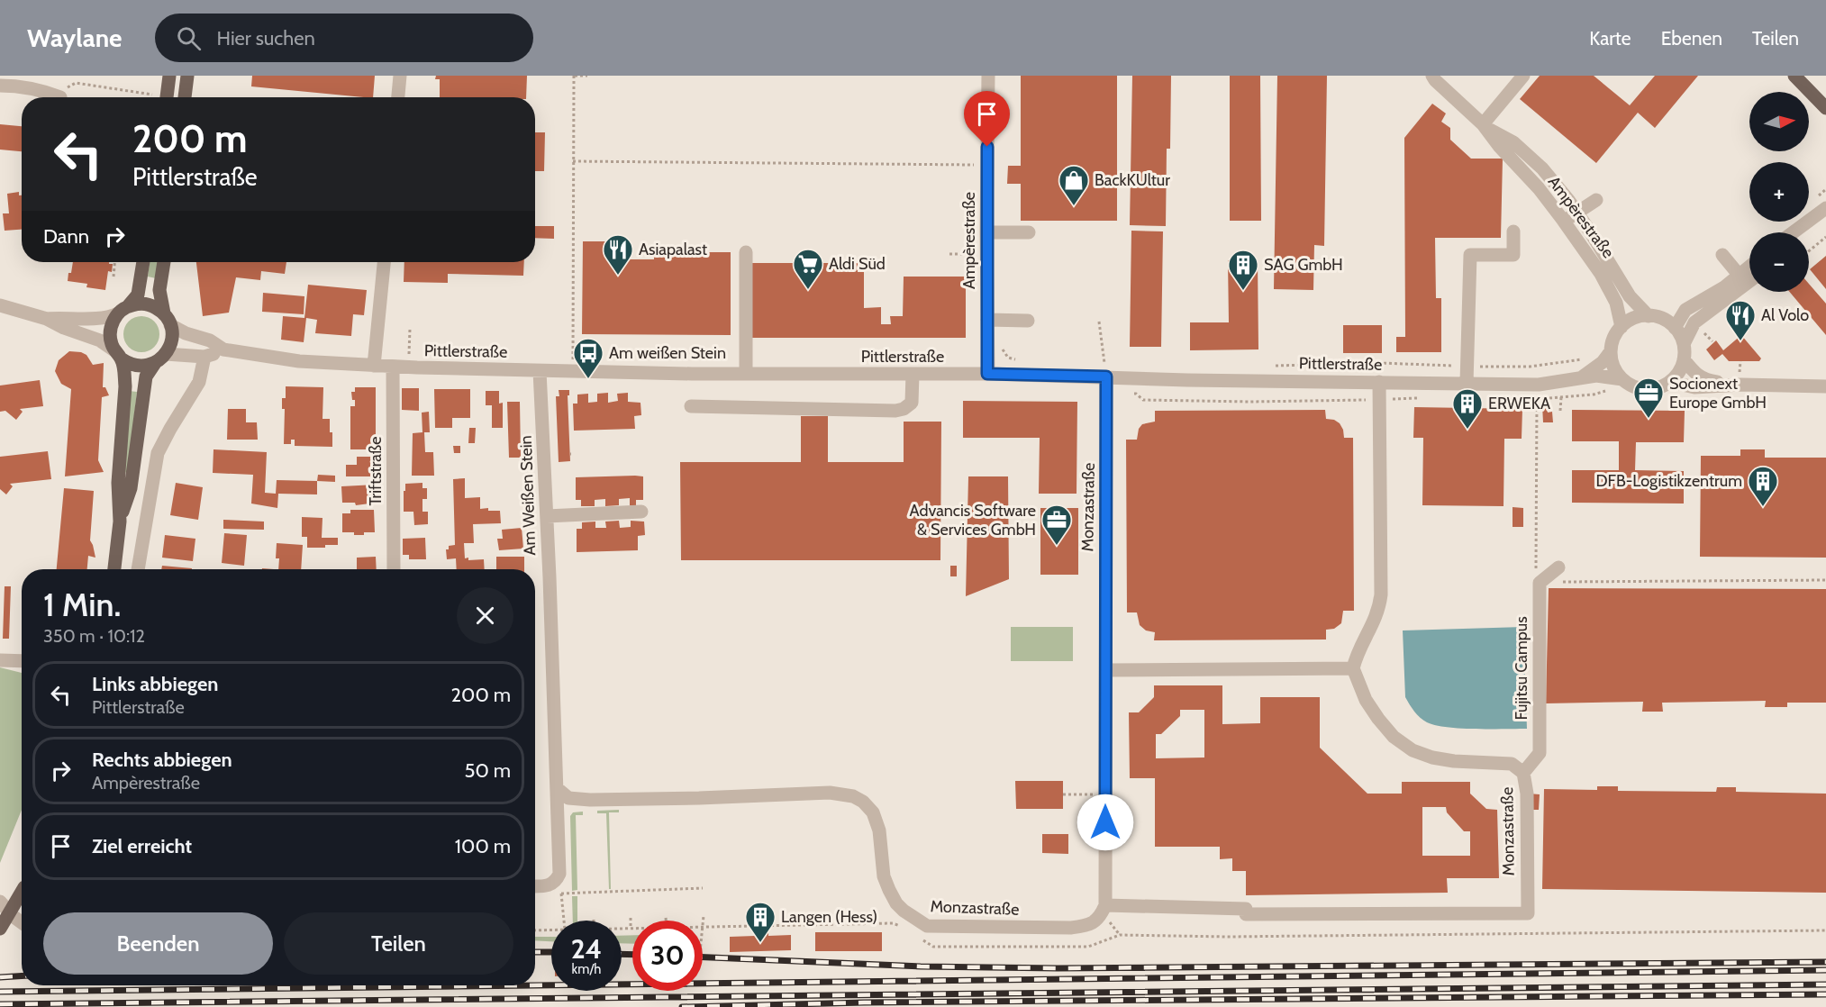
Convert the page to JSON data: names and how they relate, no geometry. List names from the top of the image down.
{
  "streets": {
    "street": [
      "Ampèrestraße",
      "Pittlerstraße",
      "Triftstraße",
      "Am Weißen Stein",
      "Monzastraße",
      "Fujitsu Campus"
    ]
  },
  "crossings": [
    ["Ampèrestraße", "Pittlerstraße"],
    ["Pittlerstraße", "Triftstraße"],
    ["Pittlerstraße", "Am Weißen Stein"],
    ["Pittlerstraße", "Monzastraße"],
    ["Am Weißen Stein", "Monzastraße"],
    ["Monzastraße", "Fujitsu Campus"]
  ],
  "places": {
    "shop": ["BackKUltur"],
    "restaurant": ["Asiapalast", "Al Volo"],
    "supermarket": ["Aldi Süd"],
    "building": [
      "SAG GmbH",
      "ERWEKA",
      "DFB-Logistikzentrum",
      "Langen (Hess)"
    ],
    "bus stop": ["Am weißen Stein"],
    "office": ["Socionext Europe GmbH", "Advancis Software & Services GmbH"]
  },
  "north": "right",
  "page": {
    "header": "Waylane",
    "search": "Hier suchen",
    "nav": ["Karte", "Ebenen", "Teilen"],
    "map_buttons": ["+", "−"],
    "turn": ["200 m", "Pittlerstraße"],
    "then": "Dann",
    "heading": ["1 Min.", "350 m · 10:12"],
    "list": [
      {
        "name": "Links abbiegen",
        "note": "Pittlerstraße",
        "value": "200 m"
      },
      {
        "name": "Rechts abbiegen",
        "note": "Ampèrestraße",
        "value": "50 m"
      },
      {
        "name": "Ziel erreicht",
        "value": "100 m"
      }
    ],
    "buttons": ["Beenden", "Teilen"],
    "speed": "24 km/h",
    "limit": "30"
  }
}
